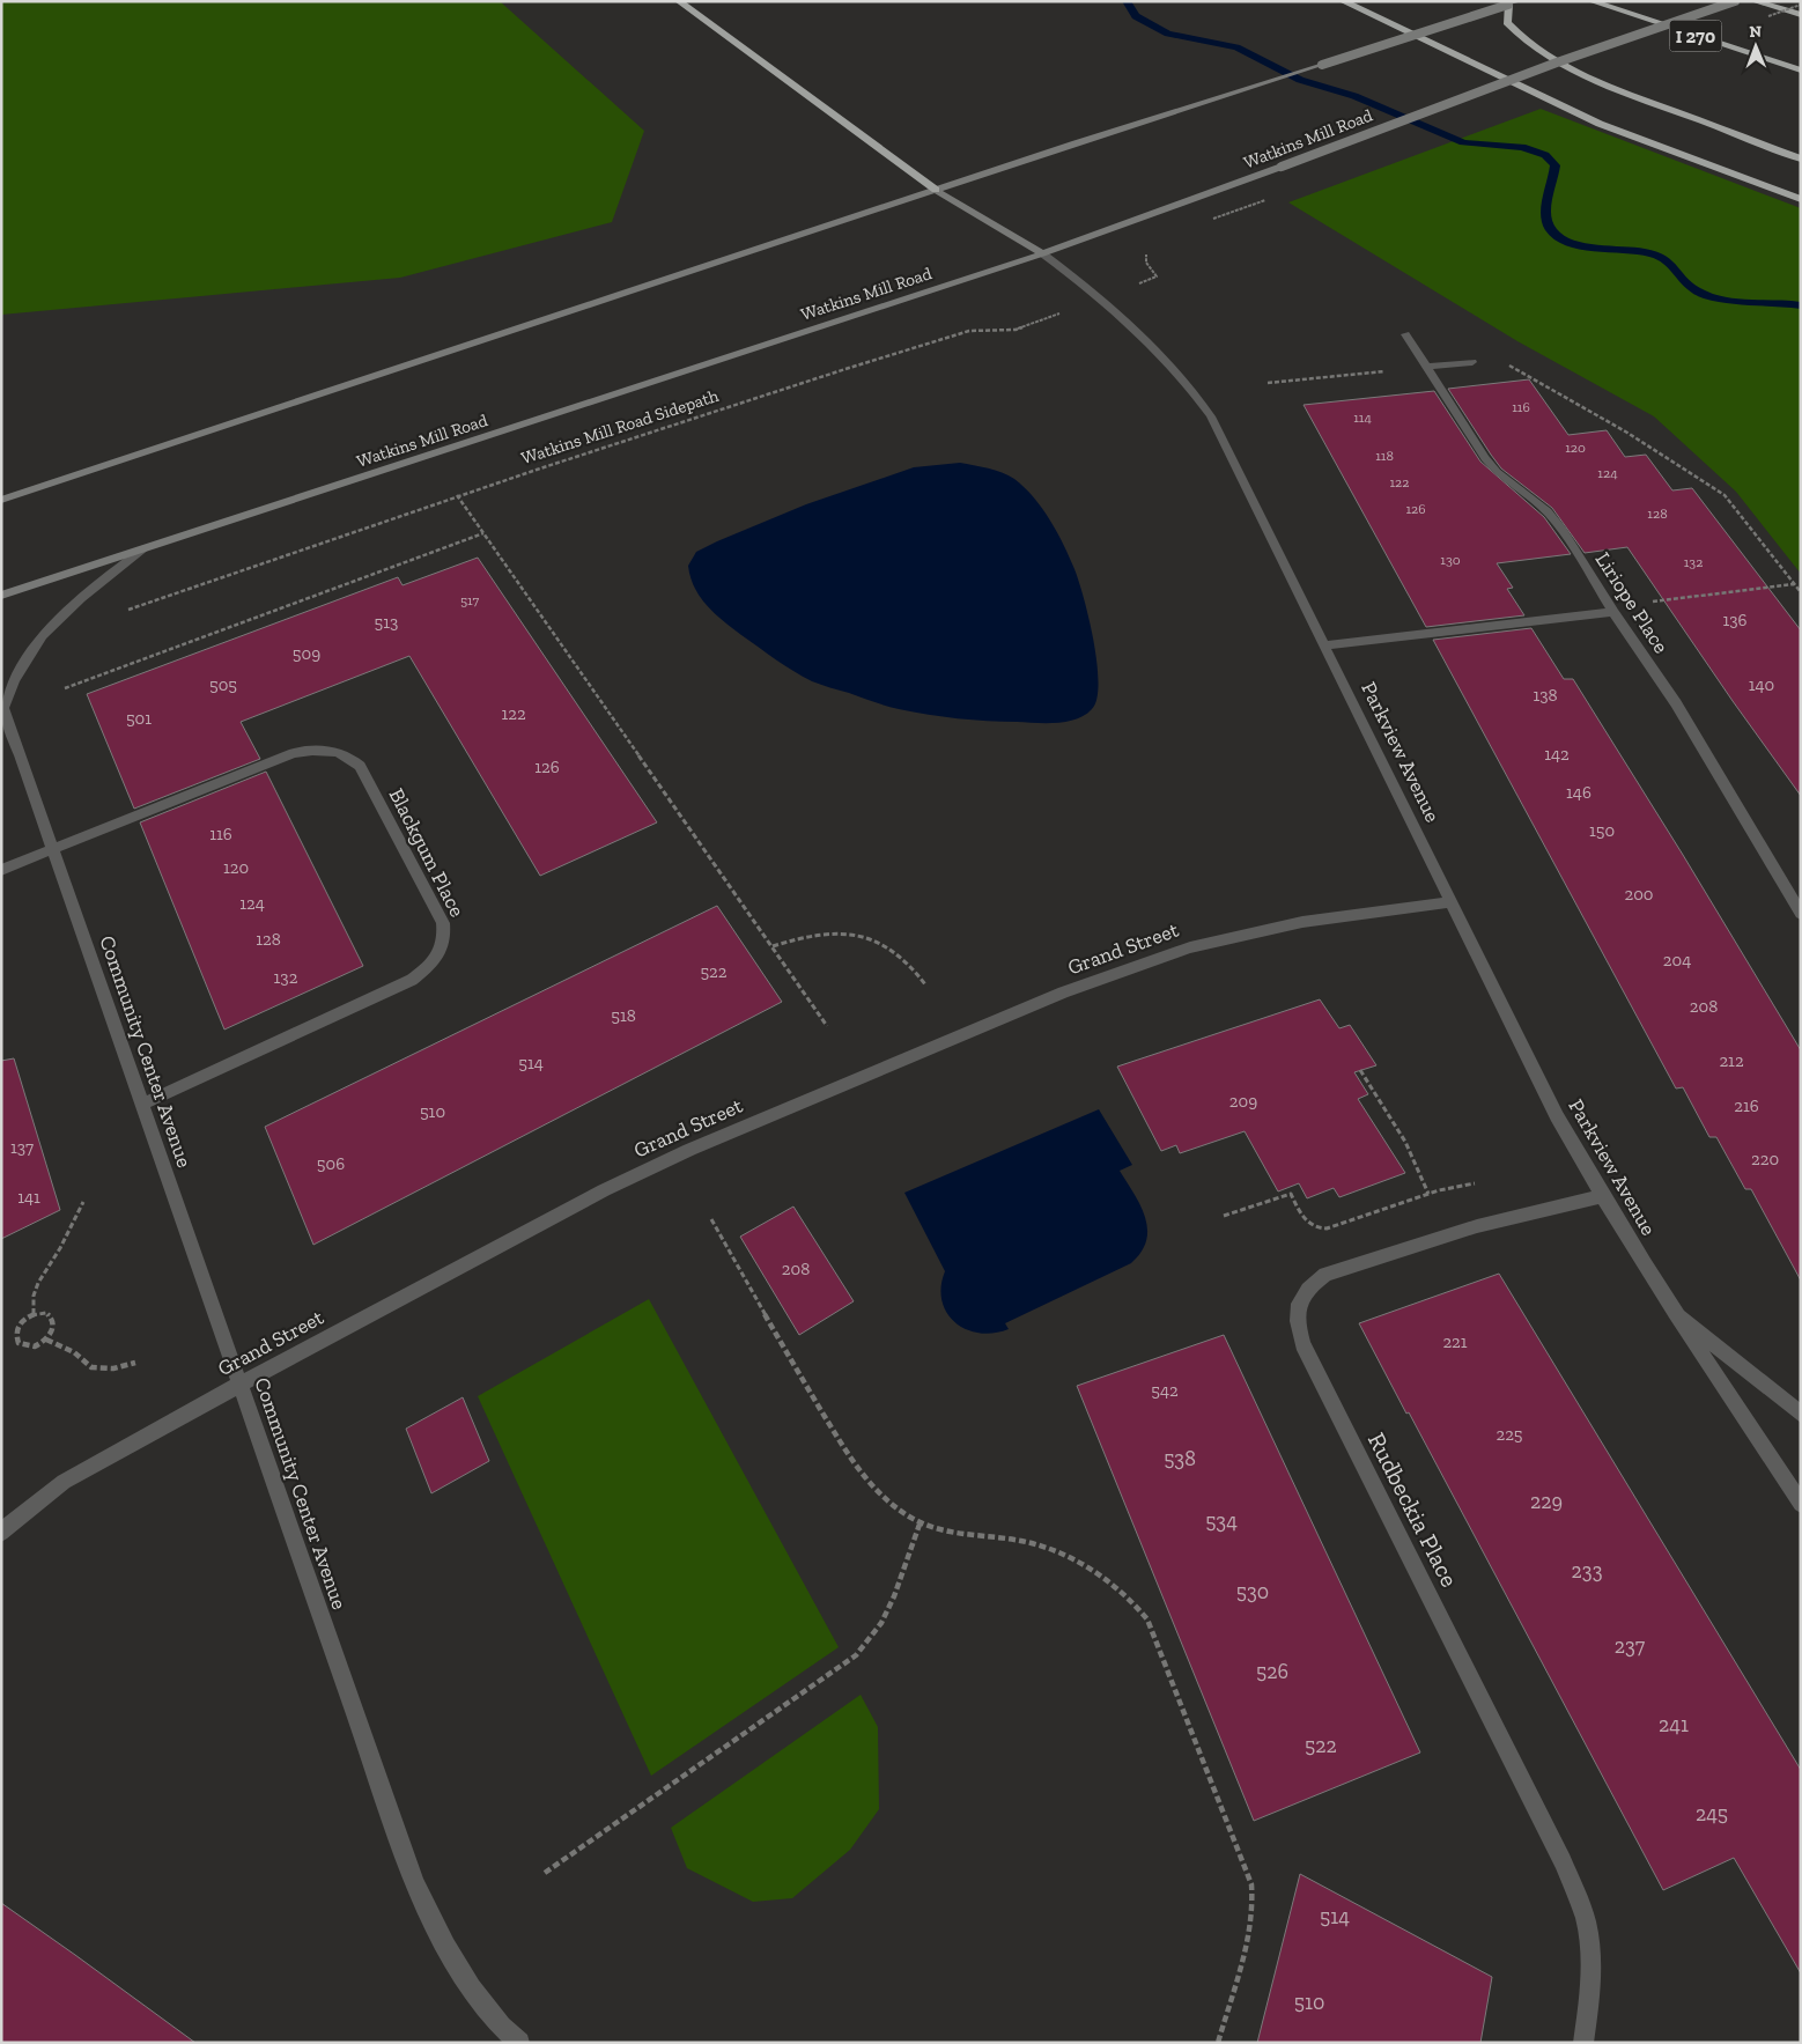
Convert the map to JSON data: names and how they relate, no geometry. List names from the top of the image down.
{
  "streets": {
    "highway": ["I 270"],
    "main road": ["Watkins Mill Road"],
    "street": [
      "Liriope Place",
      "Parkview Avenue",
      "Blackgum Place",
      "Grand Street",
      "Community Center Avenue",
      "Rudbeckia Place"
    ],
    "path": ["Watkins Mill Road Sidepath"]
  },
  "crossings": [
    ["Watkins Mill Road", "Parkview Avenue"],
    ["Watkins Mill Road", "Community Center Avenue"],
    ["Watkins Mill Road Sidepath", "Parkview Avenue"],
    ["Parkview Avenue", "Grand Street"],
    ["Parkview Avenue", "Rudbeckia Place"],
    ["Blackgum Place", "Community Center Avenue"],
    ["Grand Street", "Community Center Avenue"]
  ],
  "house_numbers": [
    "116",
    "114",
    "120",
    "118",
    "124",
    "122",
    "126",
    "128",
    "130",
    "132",
    "517",
    "136",
    "513",
    "509",
    "505",
    "140",
    "138",
    "122",
    "501",
    "142",
    "126",
    "146",
    "150",
    "116",
    "120",
    "200",
    "124",
    "128",
    "204",
    "522",
    "132",
    "208",
    "518",
    "212",
    "514",
    "209",
    "216",
    "510",
    "137",
    "220",
    "506",
    "141",
    "208",
    "221",
    "542",
    "225",
    "538",
    "229",
    "534",
    "233",
    "530",
    "237",
    "526",
    "241",
    "522",
    "245",
    "514",
    "510"
  ],
  "north": "top"
}
